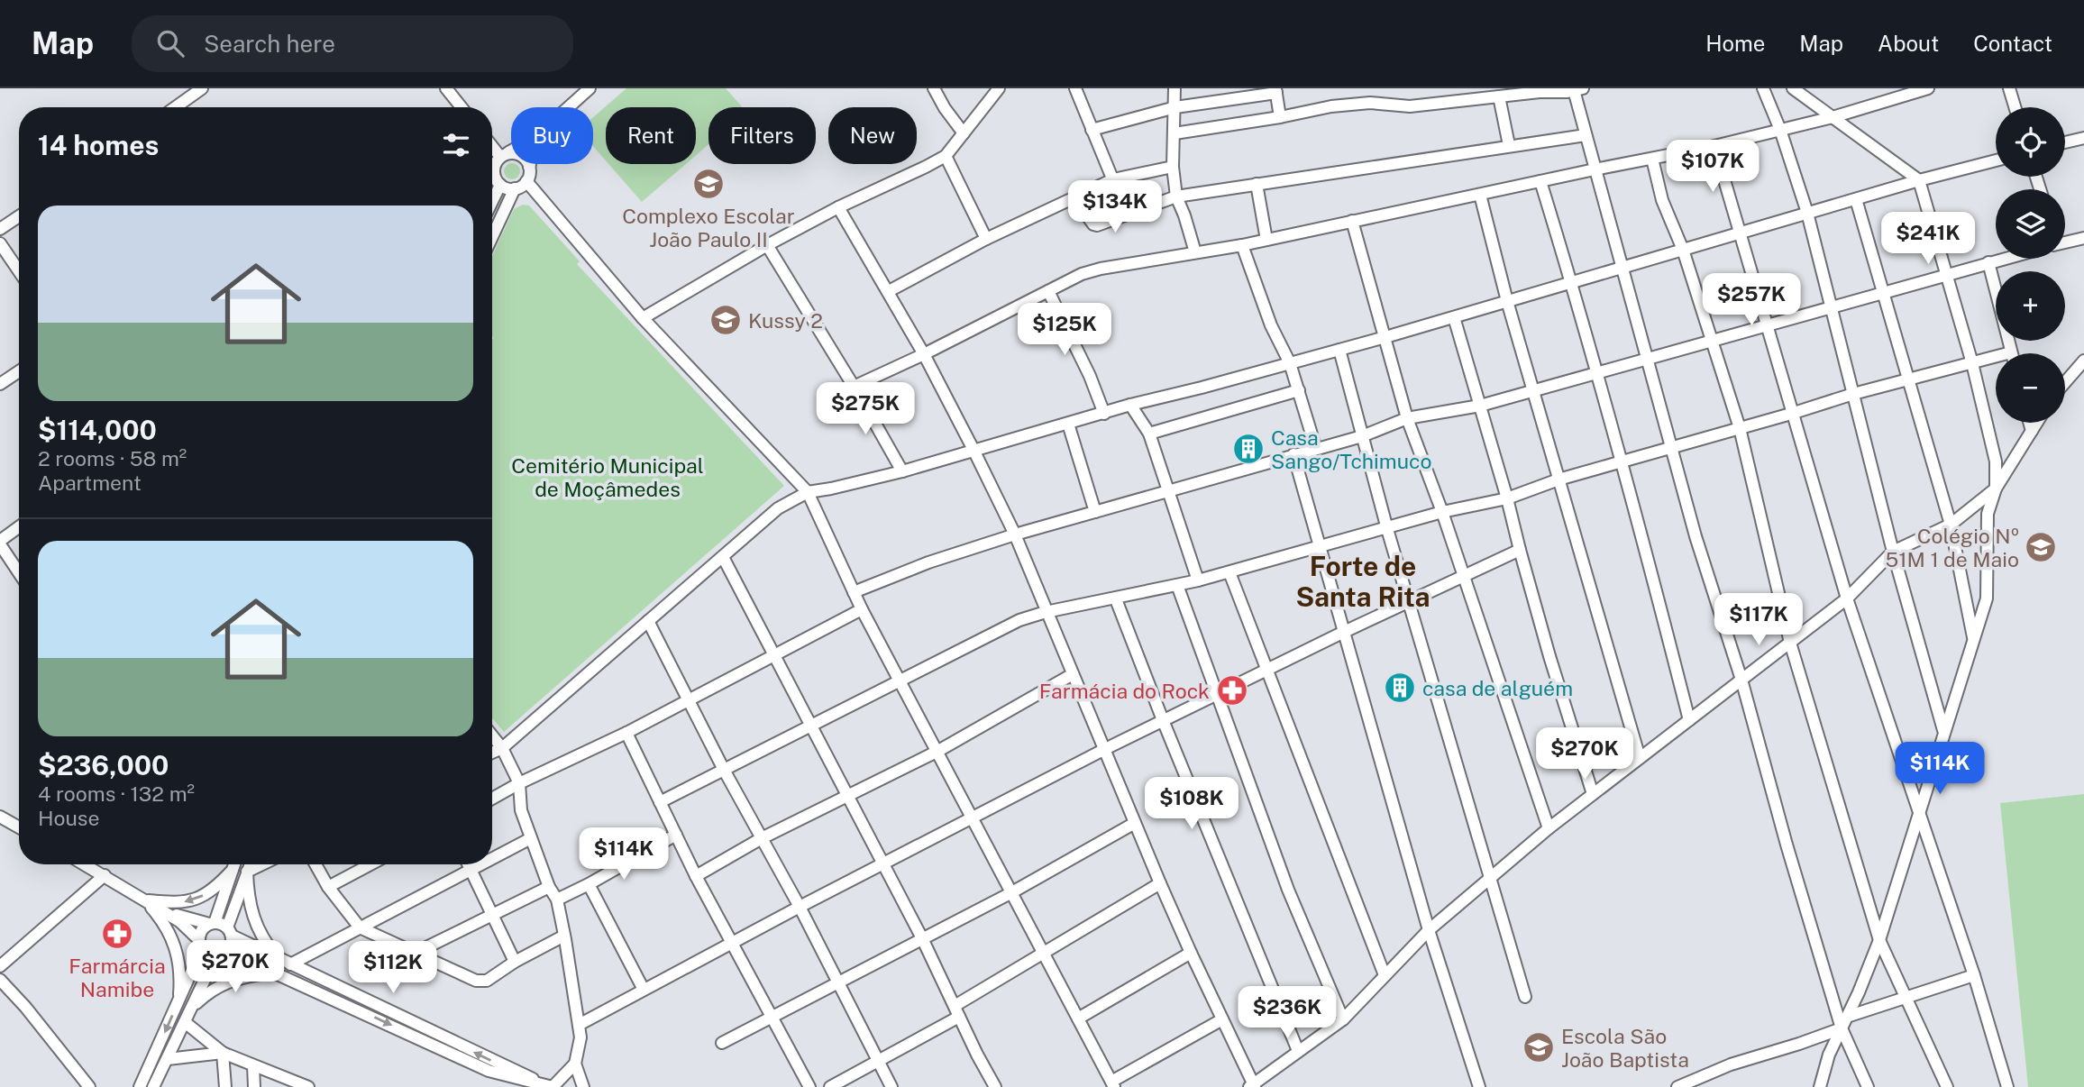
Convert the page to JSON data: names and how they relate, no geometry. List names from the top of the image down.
{
  "districts": ["Forte de Santa Rita"],
  "parks": ["Cemitério Municipal de Moçâmedes"],
  "places": {
    "school or university": [
      "Complexo Escolar João Paulo II",
      "Kussy 2",
      "Colégio Nº 51M 1 de Maio",
      "Escola São João Baptista"
    ],
    "building": ["Casa Sango/Tchimuco", "casa de alguém"],
    "pharmacy": ["Farmácia do Rock", "Farmárcia Namibe"]
  },
  "page": {
    "header": "Map",
    "search": "Search here",
    "nav": [
      "Home",
      "Map",
      "About",
      "Contact"
    ],
    "map_buttons": ["+", "−"],
    "chip": [
      "Buy",
      "Rent",
      "Filters",
      "New"
    ],
    "heading": "14 homes",
    "price": [
      "$107K",
      "$134K",
      "$241K",
      "$257K",
      "$125K",
      "$275K",
      "$117K",
      "$270K",
      "$114K",
      "$108K",
      "$114K",
      "$270K",
      "$112K",
      "$236K"
    ],
    "list": [
      {
        "name": "$114,000",
        "note": "2 rooms · 58 m² · Apartment"
      },
      {
        "name": "$236,000",
        "note": "4 rooms · 132 m² · House"
      }
    ]
  }
}
